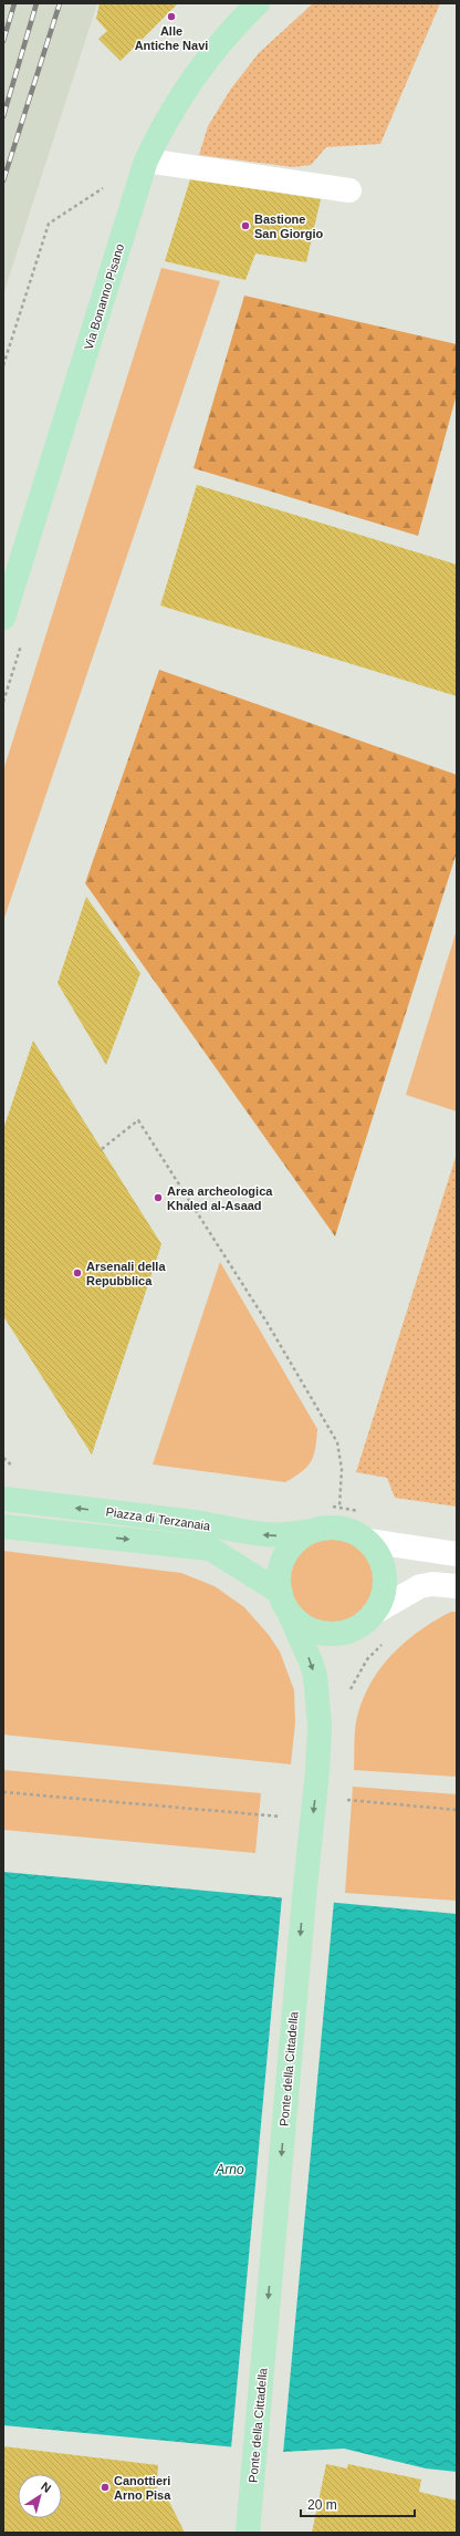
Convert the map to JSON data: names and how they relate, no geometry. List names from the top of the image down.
{
  "streets": {
    "main road": ["Via Bonanno Pisano", "Piazza di Terzanaia", "Ponte della Cittadella"]
  },
  "crossings": [
    ["Piazza di Terzanaia", "Ponte della Cittadella"]
  ],
  "one_way": ["Ponte della Cittadella"],
  "water": ["Arno"],
  "places": [
    "Alle Antiche Navi",
    "Bastione San Giorgio",
    "Area archeologica Khaled al-Asaad",
    "Arsenali della Repubblica",
    "Canottieri Arno Pisa"
  ],
  "scale_bar": "20 m",
  "north": "top right"
}
